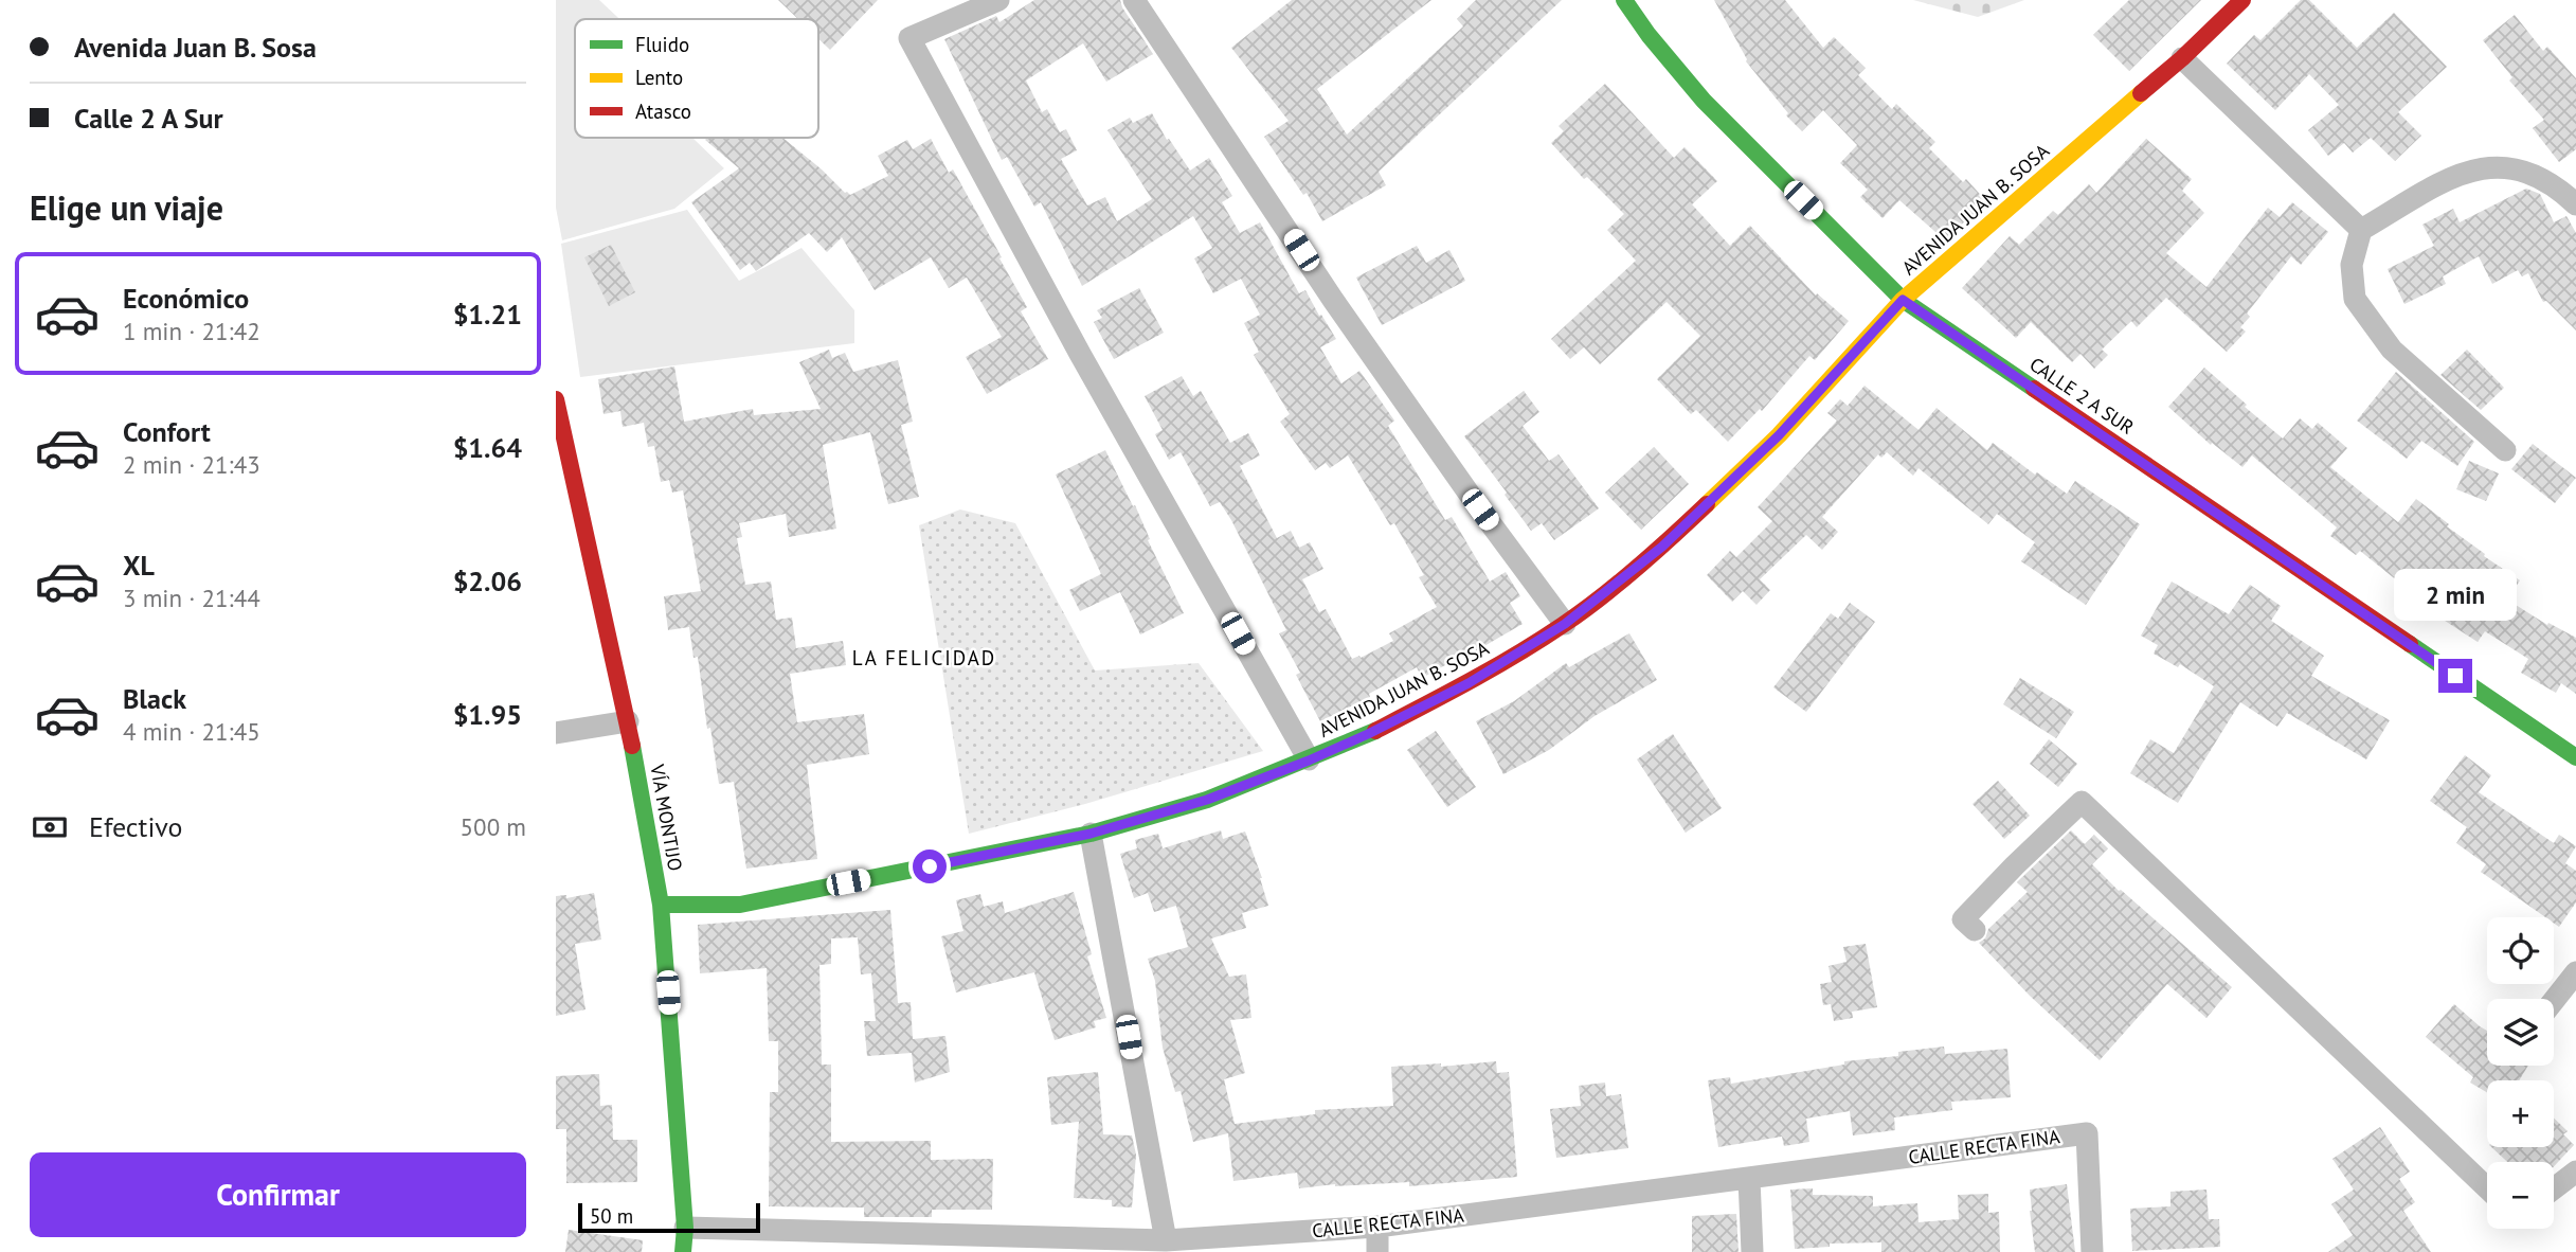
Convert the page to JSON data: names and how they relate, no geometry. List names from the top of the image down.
{
  "streets": {
    "main road": ["AVENIDA JUAN B. SOSA", "CALLE 2 A SUR", "VÍA MONTIJO"],
    "street": ["CALLE RECTA FINA"]
  },
  "crossings": [
    ["AVENIDA JUAN B. SOSA", "CALLE 2 A SUR"],
    ["AVENIDA JUAN B. SOSA", "VÍA MONTIJO"],
    ["VÍA MONTIJO", "CALLE RECTA FINA"]
  ],
  "districts": ["LA FELICIDAD"],
  "legend": ["Fluido", "Lento", "Atasco"],
  "scale_bar": "50 m",
  "page": {
    "banner": ["Avenida Juan B. Sosa", "Calle 2 A Sur"],
    "heading": "Elige un viaje",
    "list": [
      {
        "name": "Económico",
        "note": "1 min · 21:42",
        "value": "$1.21"
      },
      {
        "name": "Confort",
        "note": "2 min · 21:43",
        "value": "$1.64"
      },
      {
        "name": "XL",
        "note": "3 min · 21:44",
        "value": "$2.06"
      },
      {
        "name": "Black",
        "note": "4 min · 21:45",
        "value": "$1.95"
      }
    ],
    "bubble": "2 min",
    "pay": ["Efectivo", "500 m"],
    "map_buttons": ["+", "−"],
    "buttons": "Confirmar",
    "scale": "50 m"
  }
}
